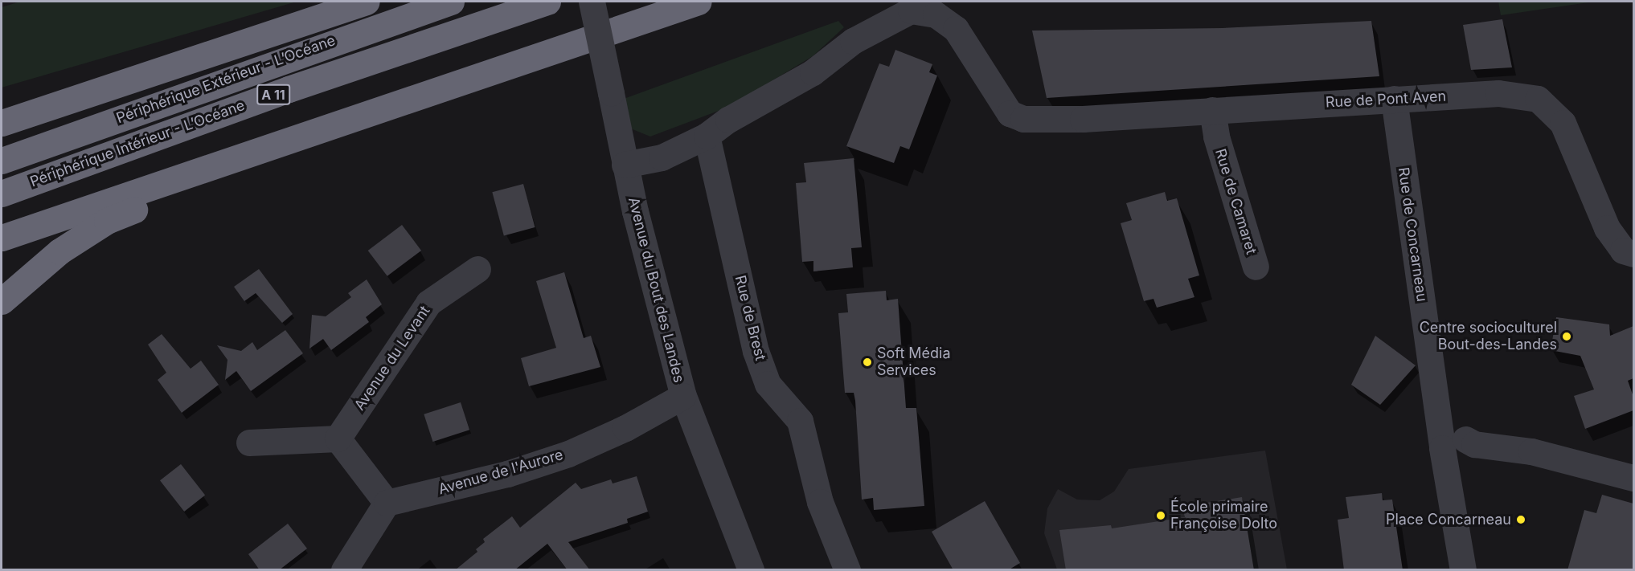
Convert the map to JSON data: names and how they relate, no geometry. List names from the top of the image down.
{
  "streets": {
    "highway": ["Périphérique Extérieur - L’Océane", "A 11", "Périphérique Intérieur - L’Océane"],
    "street": [
      "Rue de Pont Aven",
      "Rue de Camaret",
      "Rue de Concarneau",
      "Avenue du Bout des Landes",
      "Rue de Brest",
      "Avenue du Levant",
      "Avenue de l'Aurore"
    ]
  },
  "crossings": [
    ["Rue de Pont Aven", "Rue de Camaret"],
    ["Rue de Pont Aven", "Rue de Concarneau"],
    ["Rue de Pont Aven", "Rue de Brest"],
    ["Avenue du Bout des Landes", "Avenue de l'Aurore"]
  ],
  "places": [
    "Centre socioculturel Bout-des-Landes",
    "Soft Média Services",
    "École primaire Françoise Dolto",
    "Place Concarneau"
  ]
}
